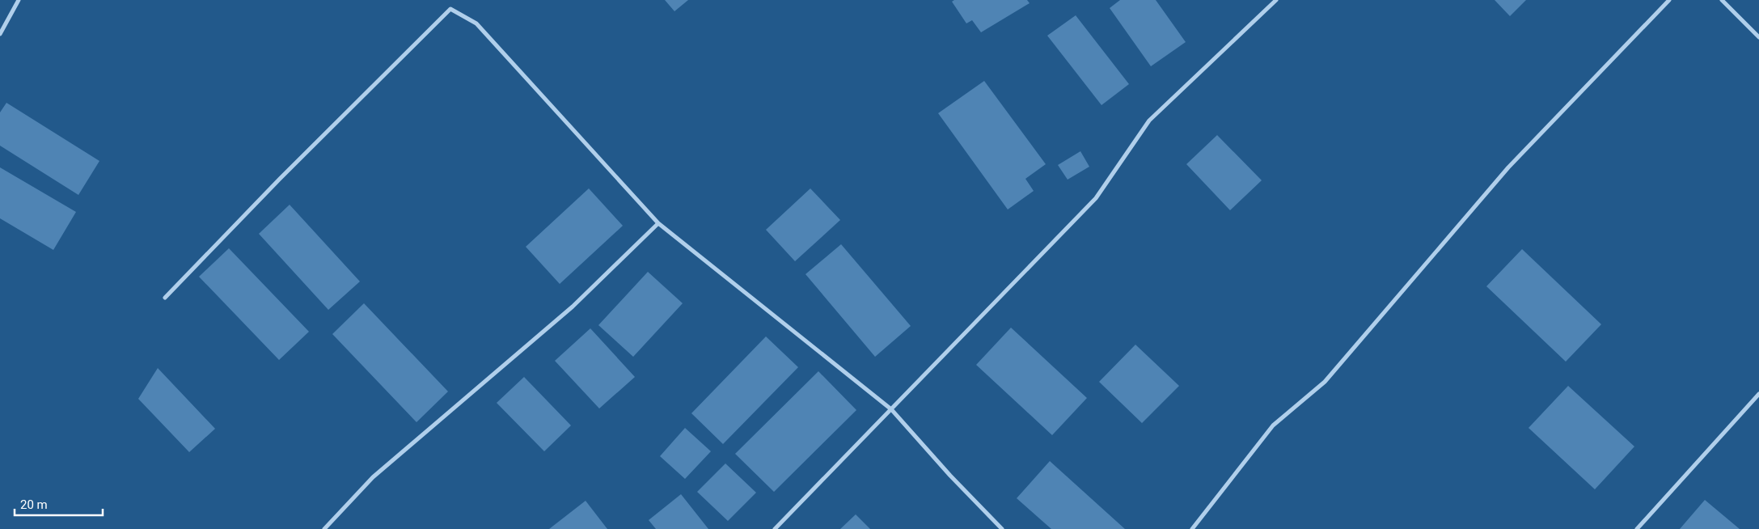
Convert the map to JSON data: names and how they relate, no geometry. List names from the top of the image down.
{
  "scale_bar": "20 m"
}
